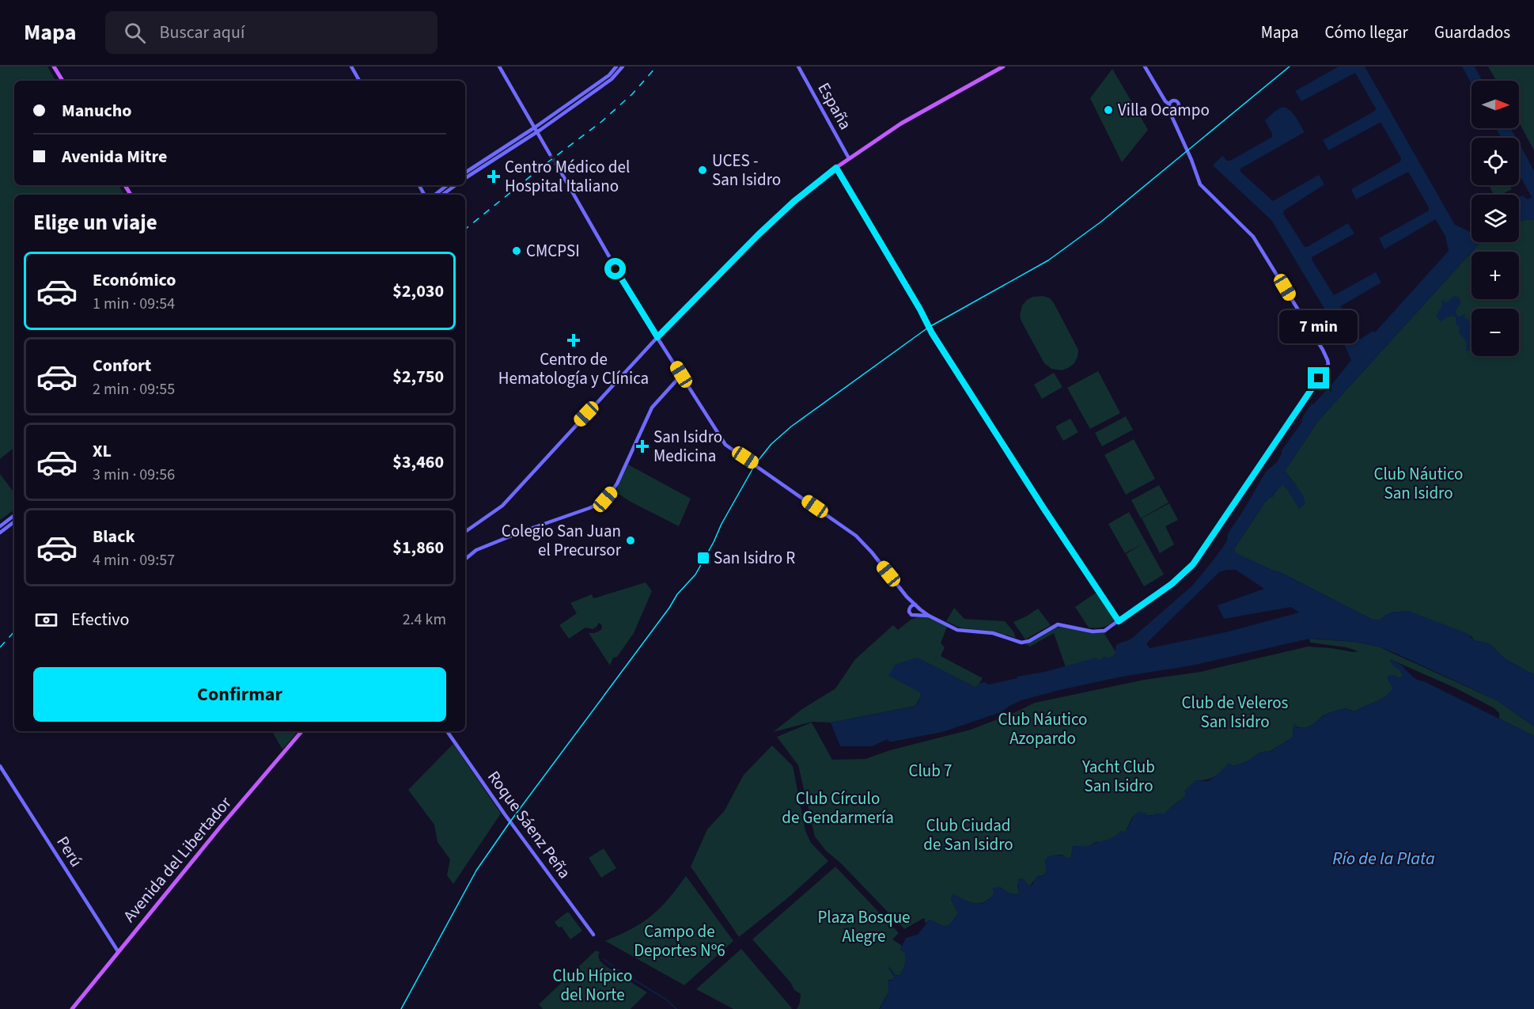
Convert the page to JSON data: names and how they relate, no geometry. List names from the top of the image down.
{
  "streets": {
    "main road": ["Avenida del Libertador"],
    "street": ["España", "Roque Sáenz Peña", "Perú"]
  },
  "crossings": [
    ["Perú", "Avenida del Libertador"]
  ],
  "water": ["Río de la Plata"],
  "parks": [
    "Club Náutico San Isidro",
    "Club de Veleros San Isidro",
    "Club Náutico Azopardo",
    "Yacht Club San Isidro",
    "Club 7",
    "Club Círculo de Gendarmería",
    "Club Ciudad de San Isidro",
    "Plaza Bosque Alegre",
    "Campo de Deportes Nº6",
    "Club Hípico del Norte"
  ],
  "places": {
    "other": [
      "Villa Ocampo",
      "UCES - San Isidro",
      "CMCPSI",
      "Colegio San Juan el Precursor"
    ],
    "health": ["Centro Médico del Hospital Italiano", "Centro de Hematología y Clínica", "San Isidro Medicina"],
    "transit": ["San Isidro R"]
  },
  "north": "right",
  "page": {
    "header": "Mapa",
    "search": "Buscar aquí",
    "nav": ["Mapa", "Cómo llegar", "Guardados"],
    "map_buttons": ["+", "−"],
    "banner": ["Manucho", "Avenida Mitre"],
    "heading": "Elige un viaje",
    "list": [
      {
        "name": "Económico",
        "note": "1 min · 09:54",
        "value": "$2,030"
      },
      {
        "name": "Confort",
        "note": "2 min · 09:55",
        "value": "$2,750"
      },
      {
        "name": "XL",
        "note": "3 min · 09:56",
        "value": "$3,460"
      },
      {
        "name": "Black",
        "note": "4 min · 09:57",
        "value": "$1,860"
      }
    ],
    "bubble": "7 min",
    "pay": ["Efectivo", "2.4 km"],
    "buttons": "Confirmar"
  }
}
